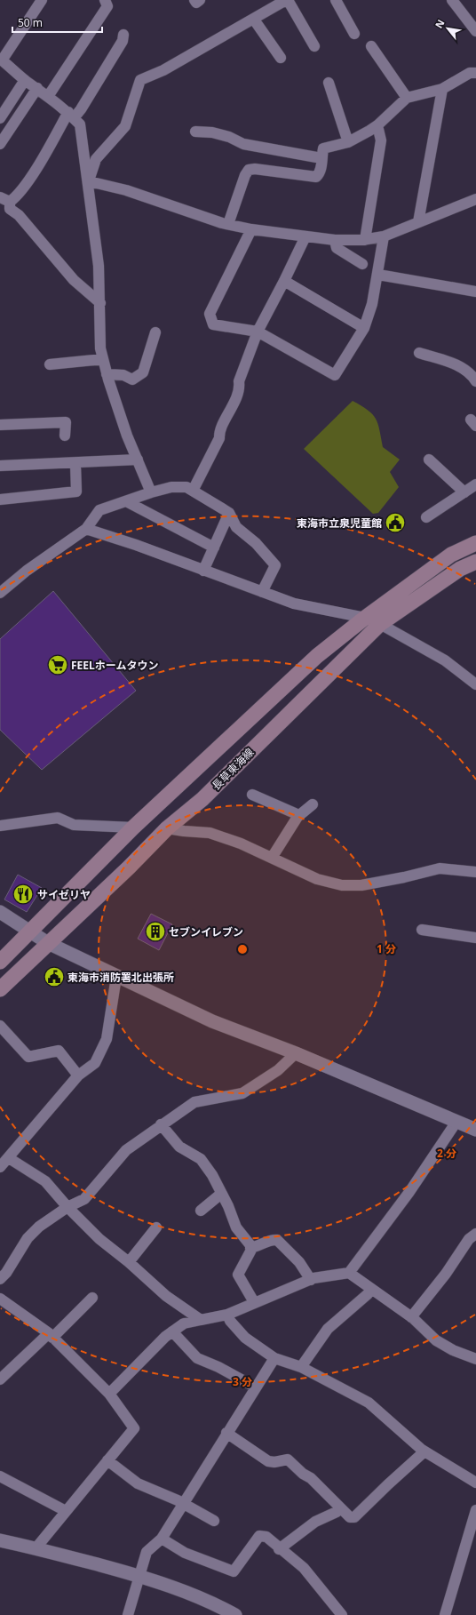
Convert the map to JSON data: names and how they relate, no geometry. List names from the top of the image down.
{
  "streets": {
    "main road": ["長草東海線"]
  },
  "places": {
    "public building": ["東海市立泉児童館", "東海市消防署北出張所"],
    "supermarket": ["FEELホームタウン"],
    "restaurant": ["サイゼリヤ"],
    "building": ["セブンイレブン"]
  },
  "scale_bar": "50 m",
  "north": "top left",
  "rings": ["1 分", "2 分", "3 分"]
}
